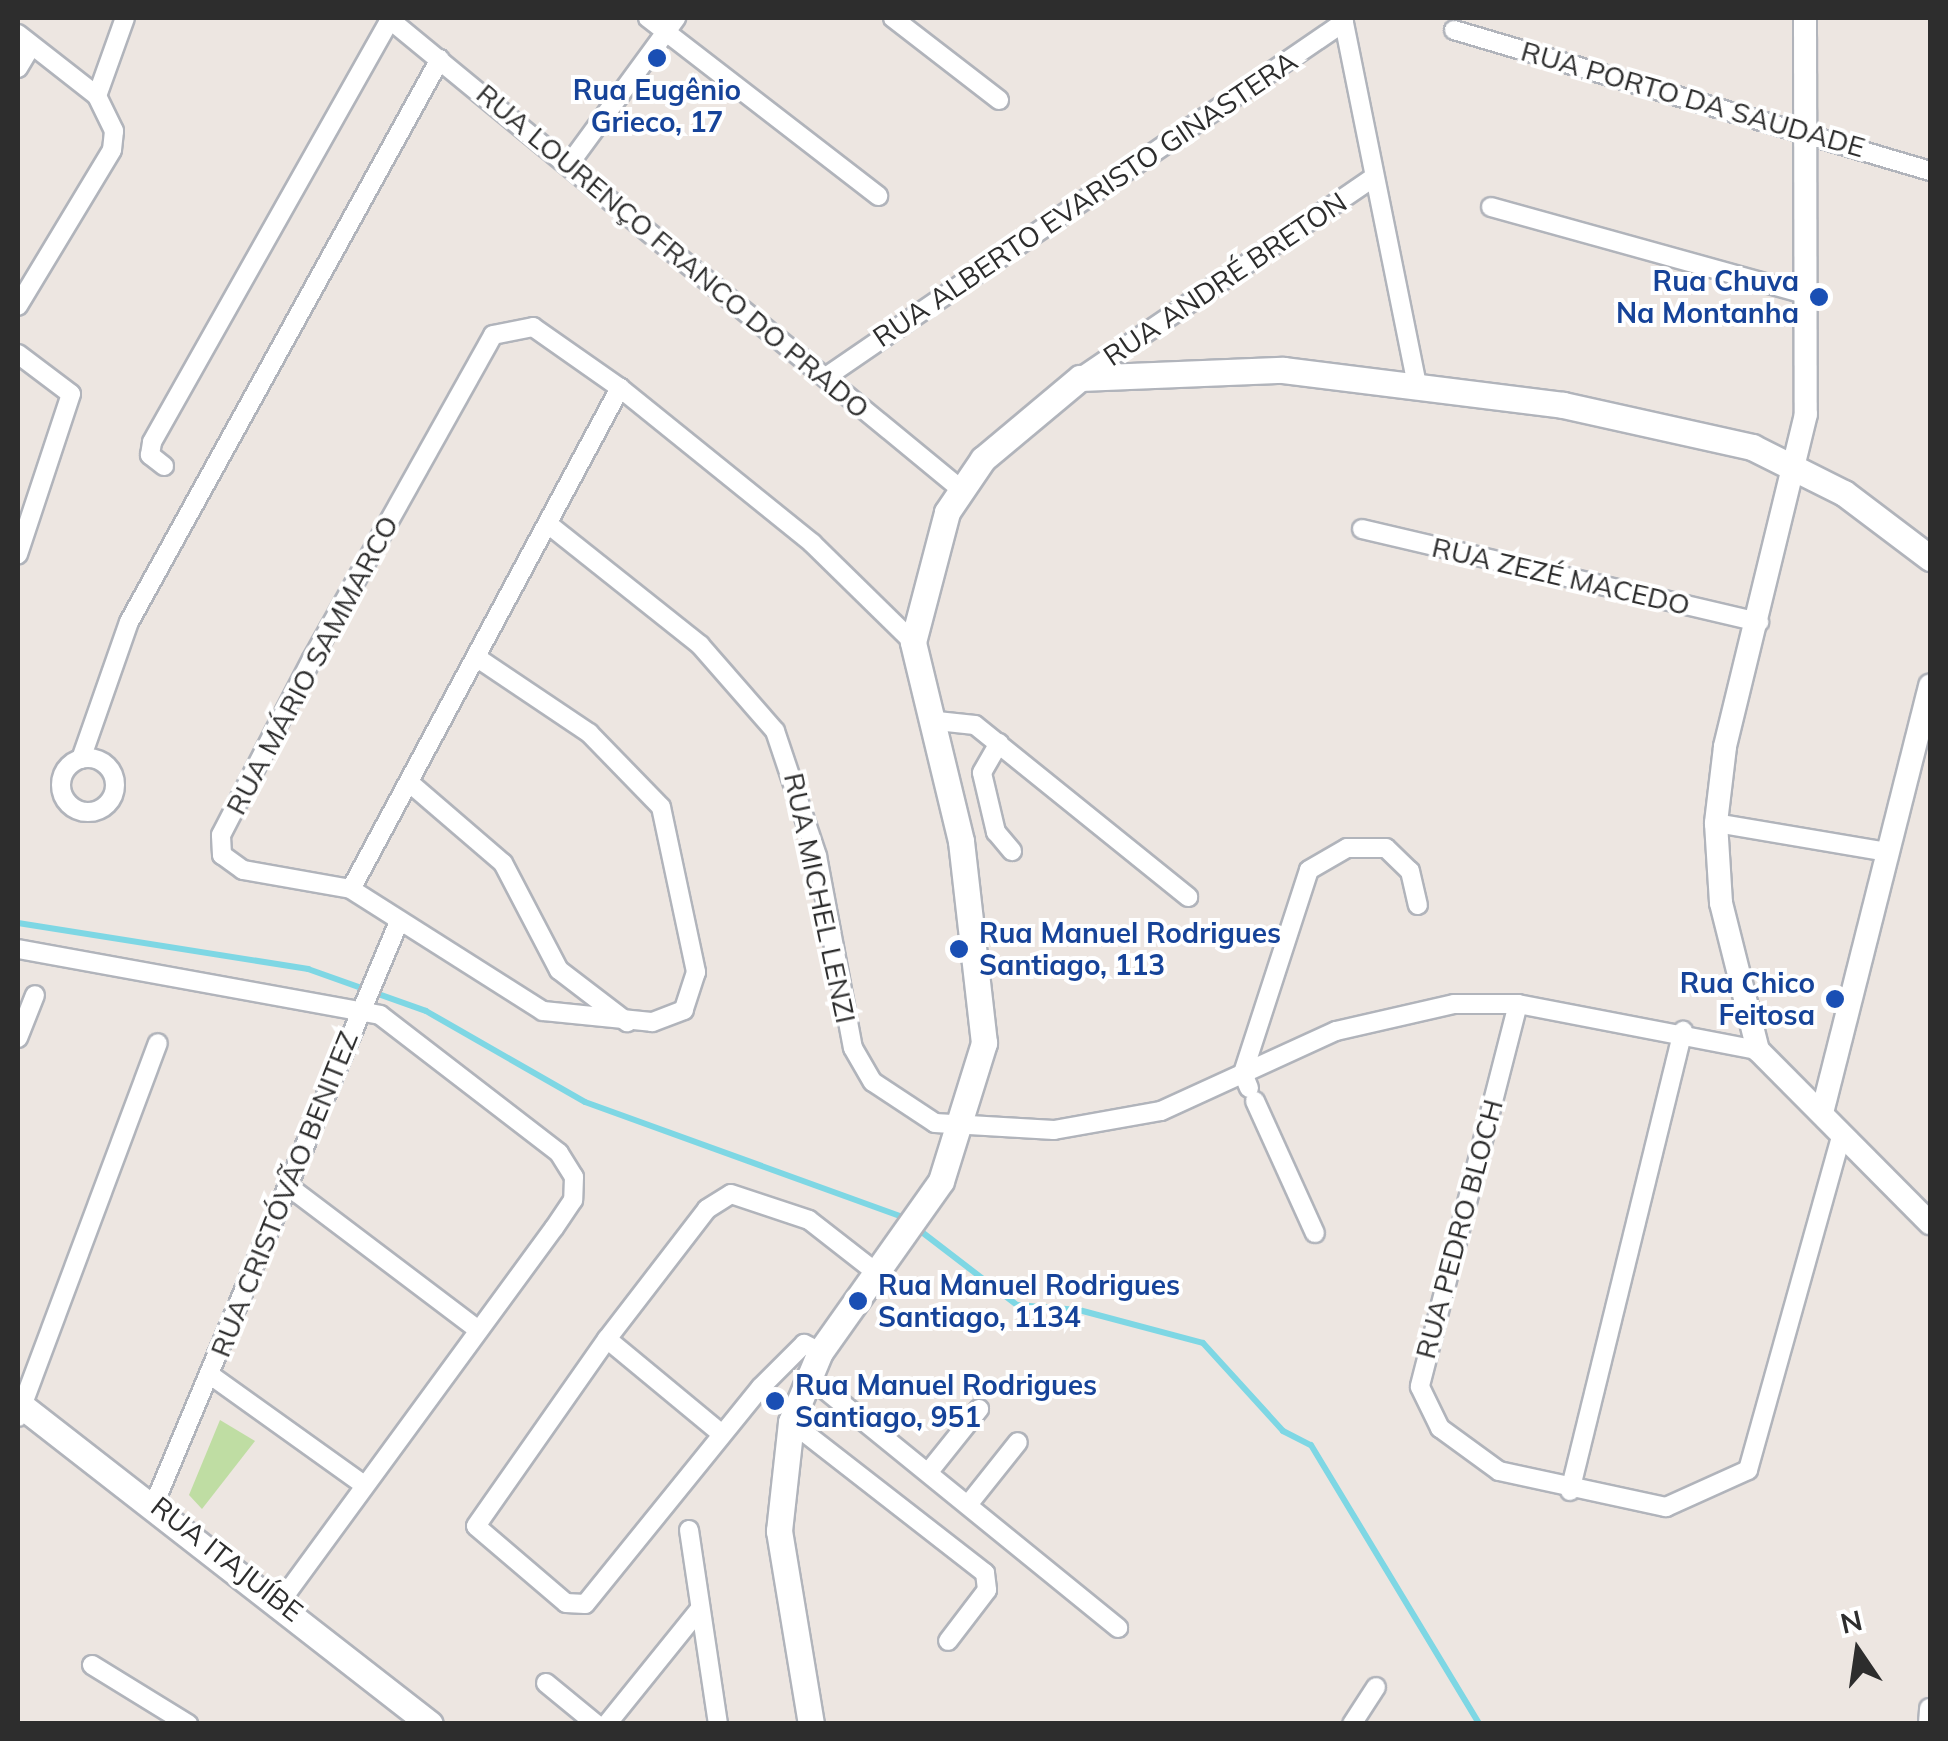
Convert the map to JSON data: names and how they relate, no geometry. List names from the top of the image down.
{
  "streets": {
    "main road": ["RUA ITAJUÍBE"],
    "street": [
      "RUA PORTO DA SAUDADE",
      "RUA ALBERTO EVARISTO GINASTERA",
      "RUA LOURENÇO FRANCO DO PRADO",
      "RUA ANDRÉ BRETON",
      "RUA ZEZÉ MACEDO",
      "RUA MÁRIO SAMMARCO",
      "RUA MICHEL LENZI",
      "RUA CRISTÓVÃO BENITEZ",
      "RUA PEDRO BLOCH"
    ]
  },
  "crossings": [
    ["RUA ALBERTO EVARISTO GINASTERA", "RUA LOURENÇO FRANCO DO PRADO"],
    ["RUA CRISTÓVÃO BENITEZ", "RUA ITAJUÍBE"]
  ],
  "places": [
    "Rua Eugênio Grieco, 17",
    "Rua Chuva Na Montanha",
    "Rua Manuel Rodrigues Santiago, 113",
    "Rua Chico Feitosa",
    "Rua Manuel Rodrigues Santiago, 1134",
    "Rua Manuel Rodrigues Santiago, 951"
  ],
  "north": "top"
}
